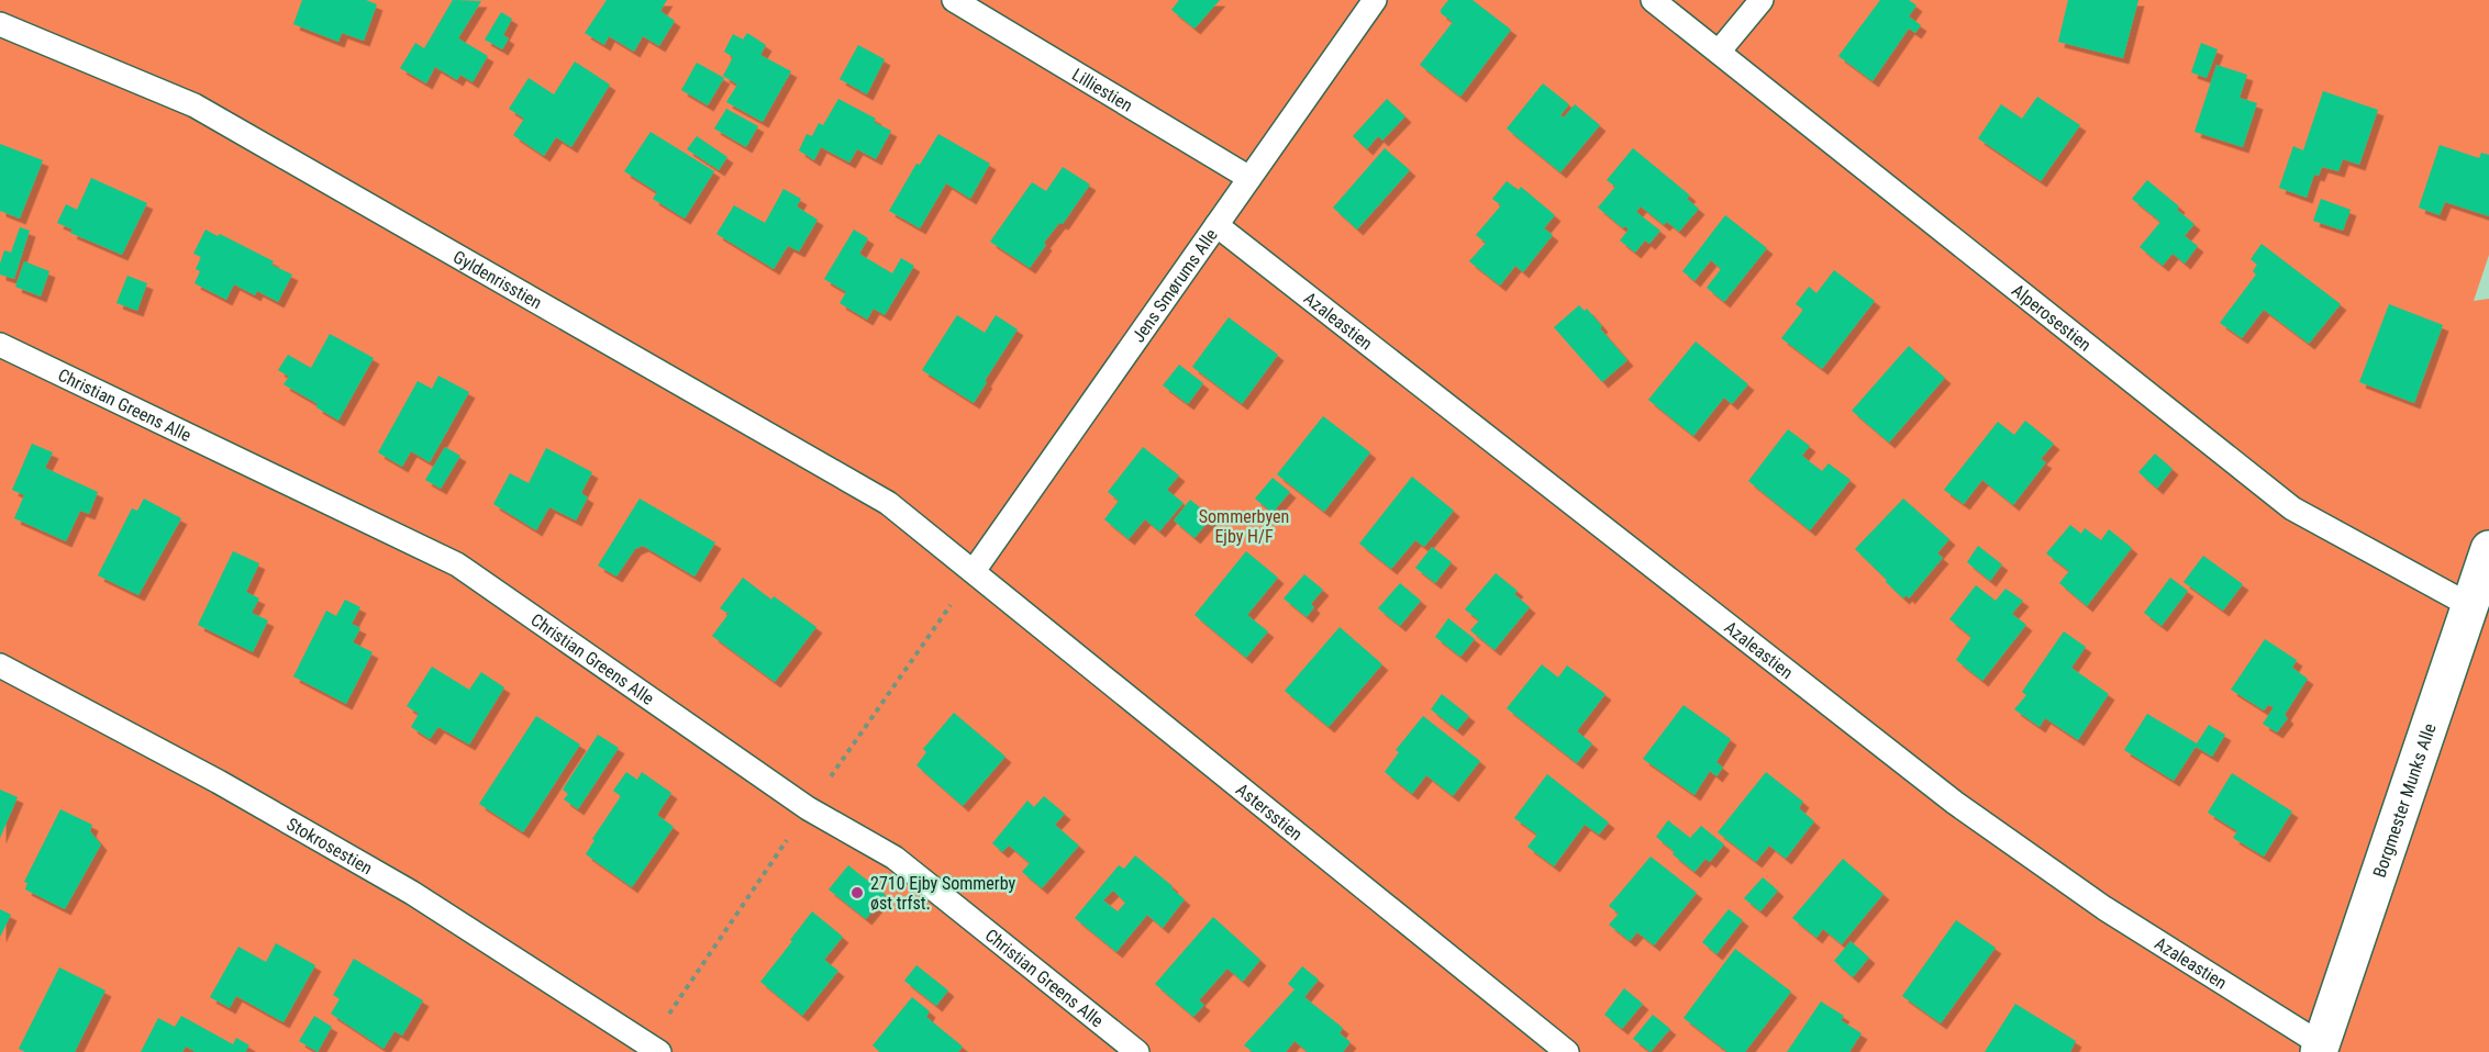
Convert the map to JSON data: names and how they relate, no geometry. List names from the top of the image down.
{
  "streets": {
    "street": ["Borgmester Munks Alle"],
    "lane": [
      "Lilliestien",
      "Gyldenrisstien",
      "Jens Smørums Alle",
      "Alperosestien",
      "Azaleastien",
      "Christian Greens Alle",
      "Astersstien",
      "Stokrosestien"
    ]
  },
  "crossings": [
    ["Lilliestien", "Jens Smørums Alle"],
    ["Gyldenrisstien", "Jens Smørums Alle"],
    ["Gyldenrisstien", "Astersstien"],
    ["Jens Smørums Alle", "Azaleastien"],
    ["Jens Smørums Alle", "Astersstien"],
    ["Alperosestien", "Borgmester Munks Alle"],
    ["Azaleastien", "Borgmester Munks Alle"]
  ],
  "parks": ["Sommerbyen Ejby H/F"],
  "places": ["2710 Ejby Sommerby øst trfst."]
}
